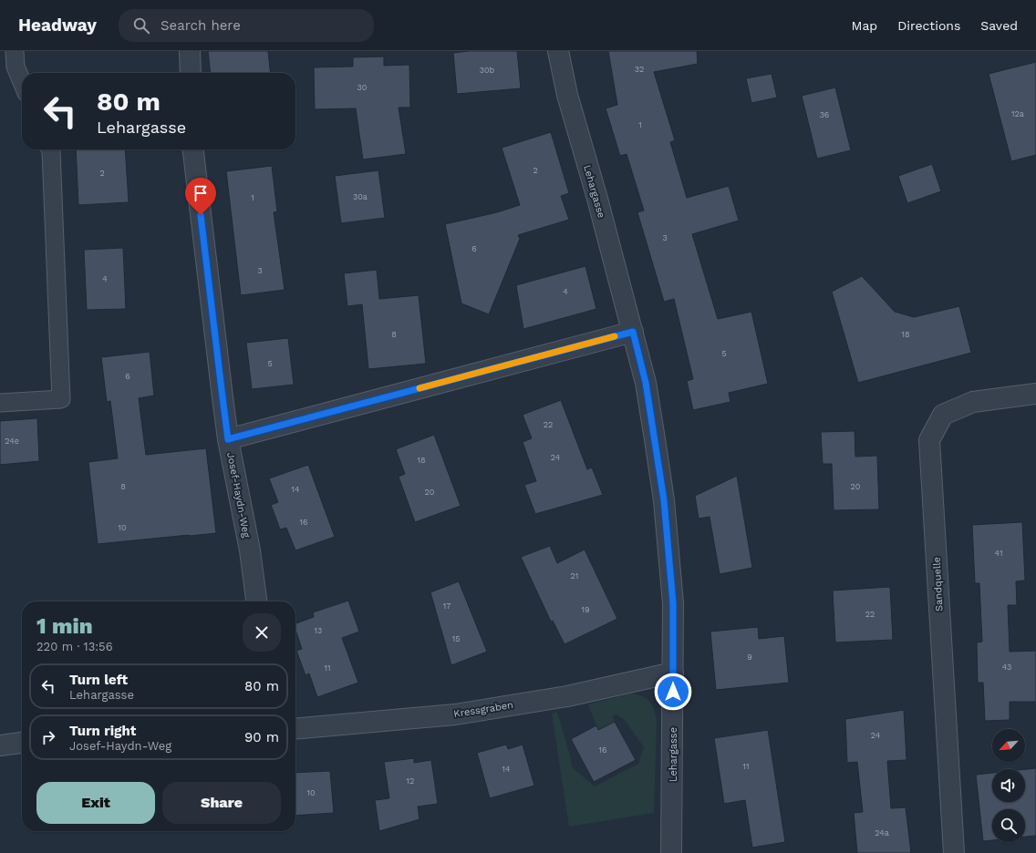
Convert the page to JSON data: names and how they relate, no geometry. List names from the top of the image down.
{
  "streets": {
    "street": [
      "Lehargasse",
      "Josef-Haydn-Weg",
      "Sandquelle",
      "Kressgraben"
    ]
  },
  "crossings": [
    ["Lehargasse", "Kressgraben"]
  ],
  "house_numbers": [
    "32",
    "30b",
    "30",
    "12a",
    "36",
    "1",
    "2",
    "2",
    "30a",
    "1",
    "3",
    "6",
    "3",
    "4",
    "4",
    "8",
    "18",
    "5",
    "5",
    "6",
    "22",
    "24e",
    "24",
    "18",
    "8",
    "20",
    "14",
    "20",
    "16",
    "10",
    "41",
    "21",
    "17",
    "19",
    "22",
    "13",
    "15",
    "9",
    "43",
    "11",
    "24",
    "16",
    "11",
    "14",
    "12",
    "10",
    "24a"
  ],
  "north": "bottom left",
  "page": {
    "header": "Headway",
    "search": "Search here",
    "nav": ["Map", "Directions", "Saved"],
    "turn": ["80 m", "Lehargasse"],
    "heading": ["1 min", "220 m · 13:56"],
    "list": [
      {
        "name": "Turn left",
        "note": "Lehargasse",
        "value": "80 m"
      },
      {
        "name": "Turn right",
        "note": "Josef-Haydn-Weg",
        "value": "90 m"
      }
    ],
    "buttons": ["Exit", "Share"]
  }
}
